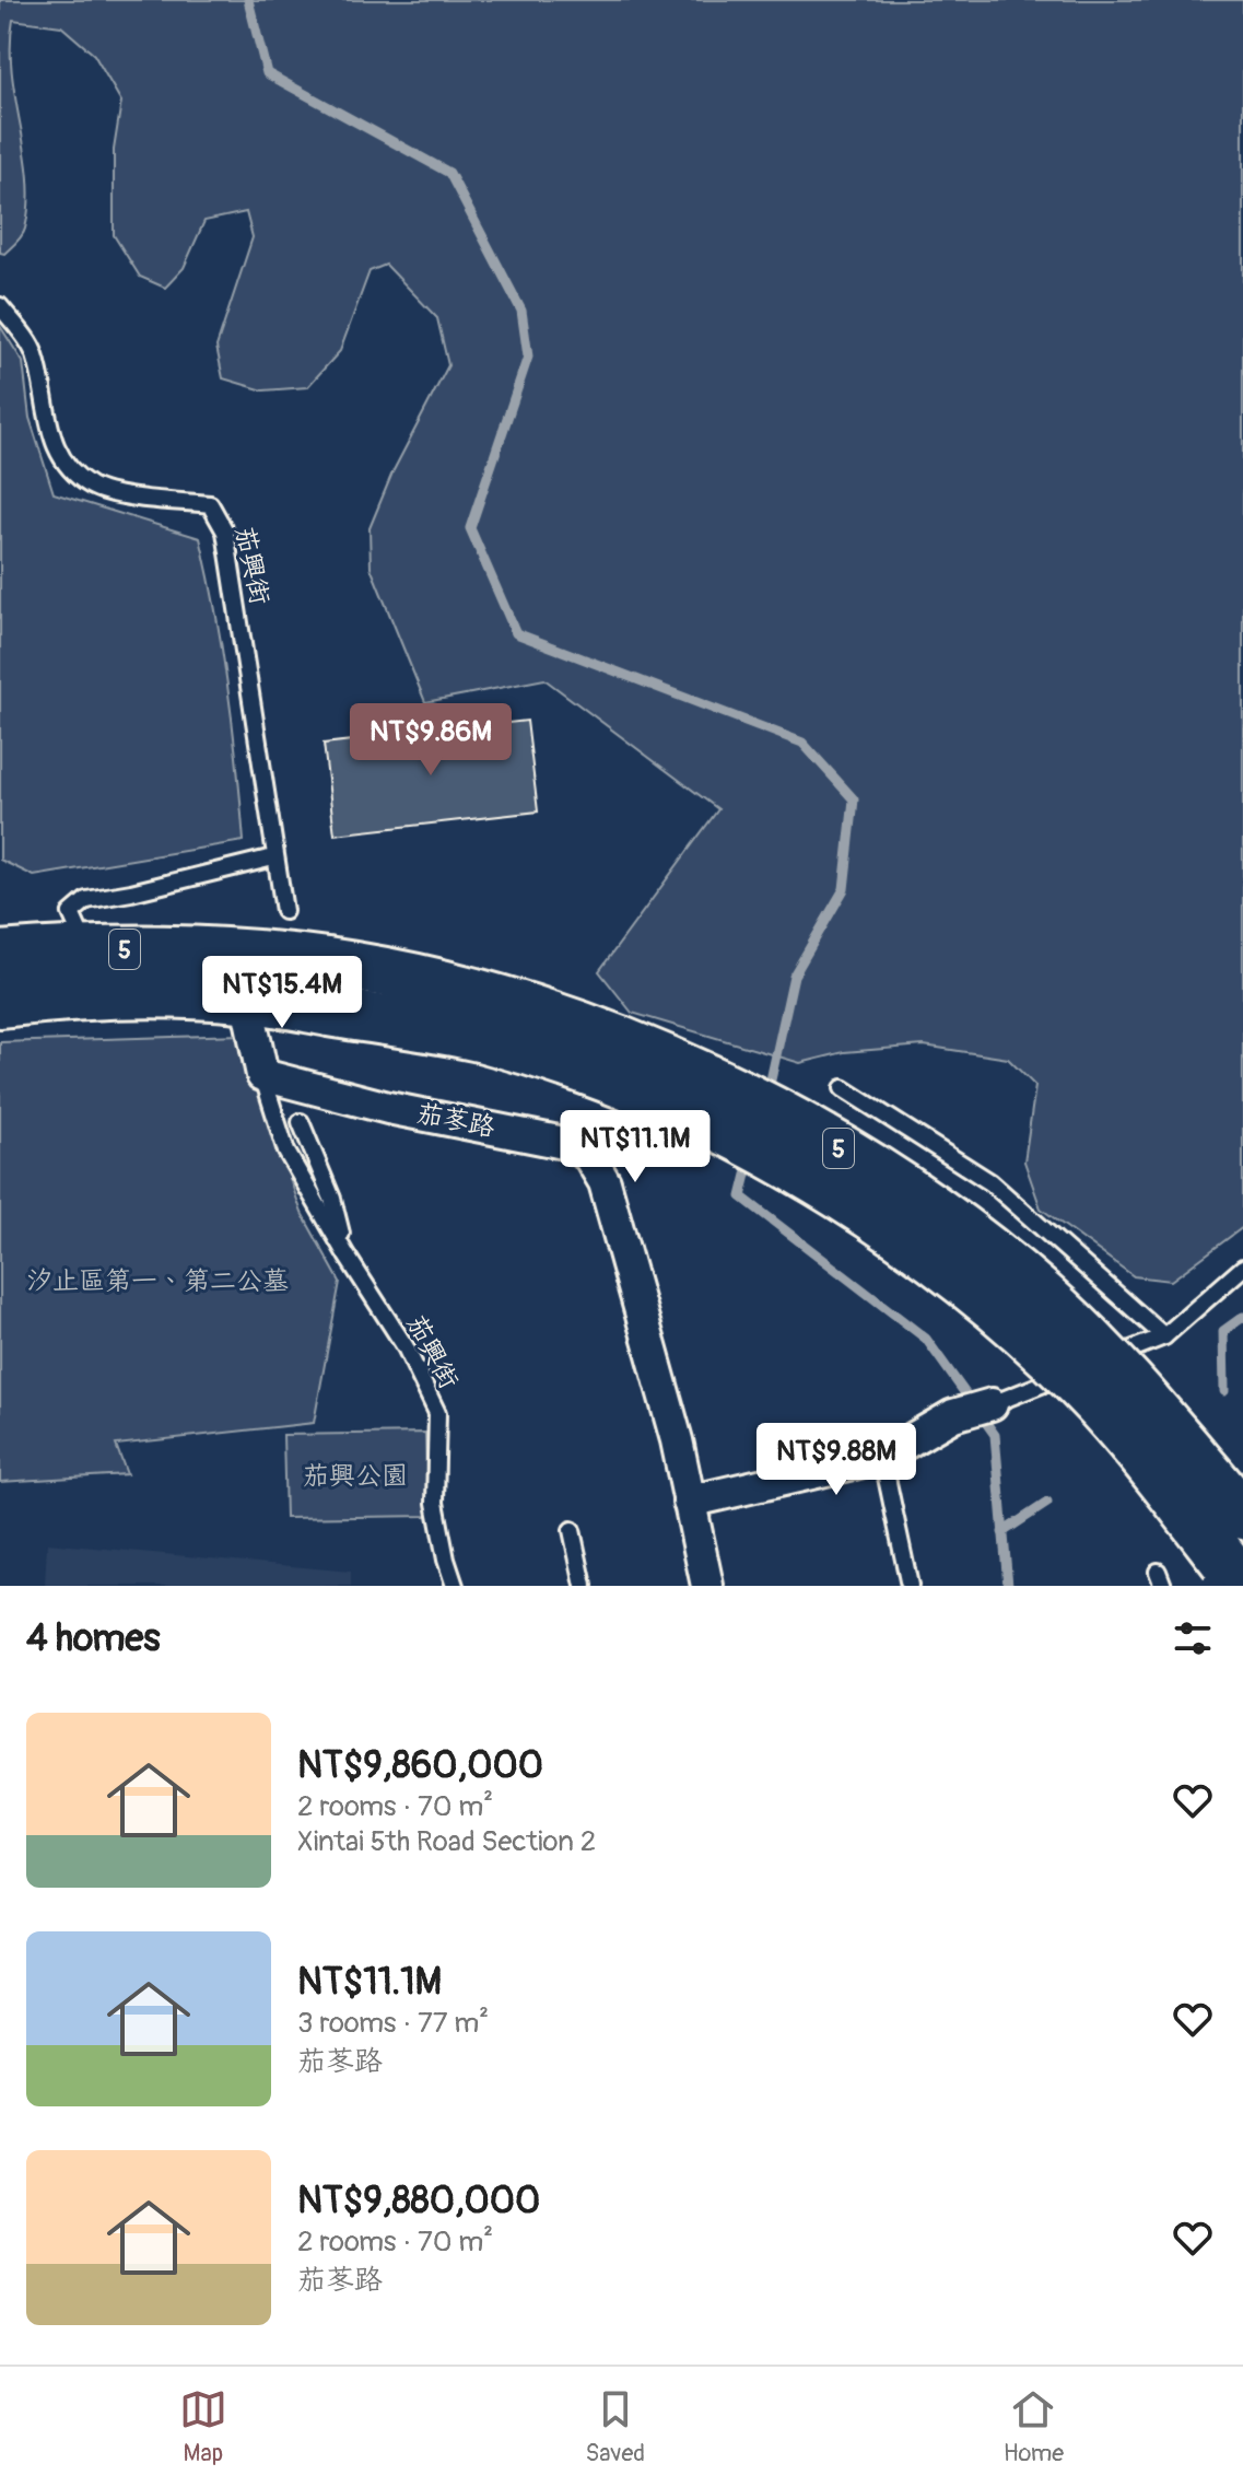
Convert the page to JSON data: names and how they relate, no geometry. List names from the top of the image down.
{
  "streets": {
    "main road": ["5"],
    "street": ["茄苳路"],
    "lane": ["茄興街"]
  },
  "crossings": [
    ["茄興街", "茄苳路"]
  ],
  "parks": ["汐止區第一、第二公墓", "茄興公園"],
  "page": {
    "price": [
      "NT$9.86M",
      "NT$15.4M",
      "NT$11.1M",
      "NT$9.88M"
    ],
    "heading": "4 homes",
    "list": [
      {
        "name": "NT$9,860,000",
        "note": "2 rooms · 70 m² · Xintai 5th Road Section 2"
      },
      {
        "name": "NT$11.1M",
        "note": "3 rooms · 77 m² · 茄苳路"
      },
      {
        "name": "NT$9,880,000",
        "note": "2 rooms · 70 m² · 茄苳路"
      }
    ],
    "tabs": ["Map", "Saved", "Home"]
  }
}
